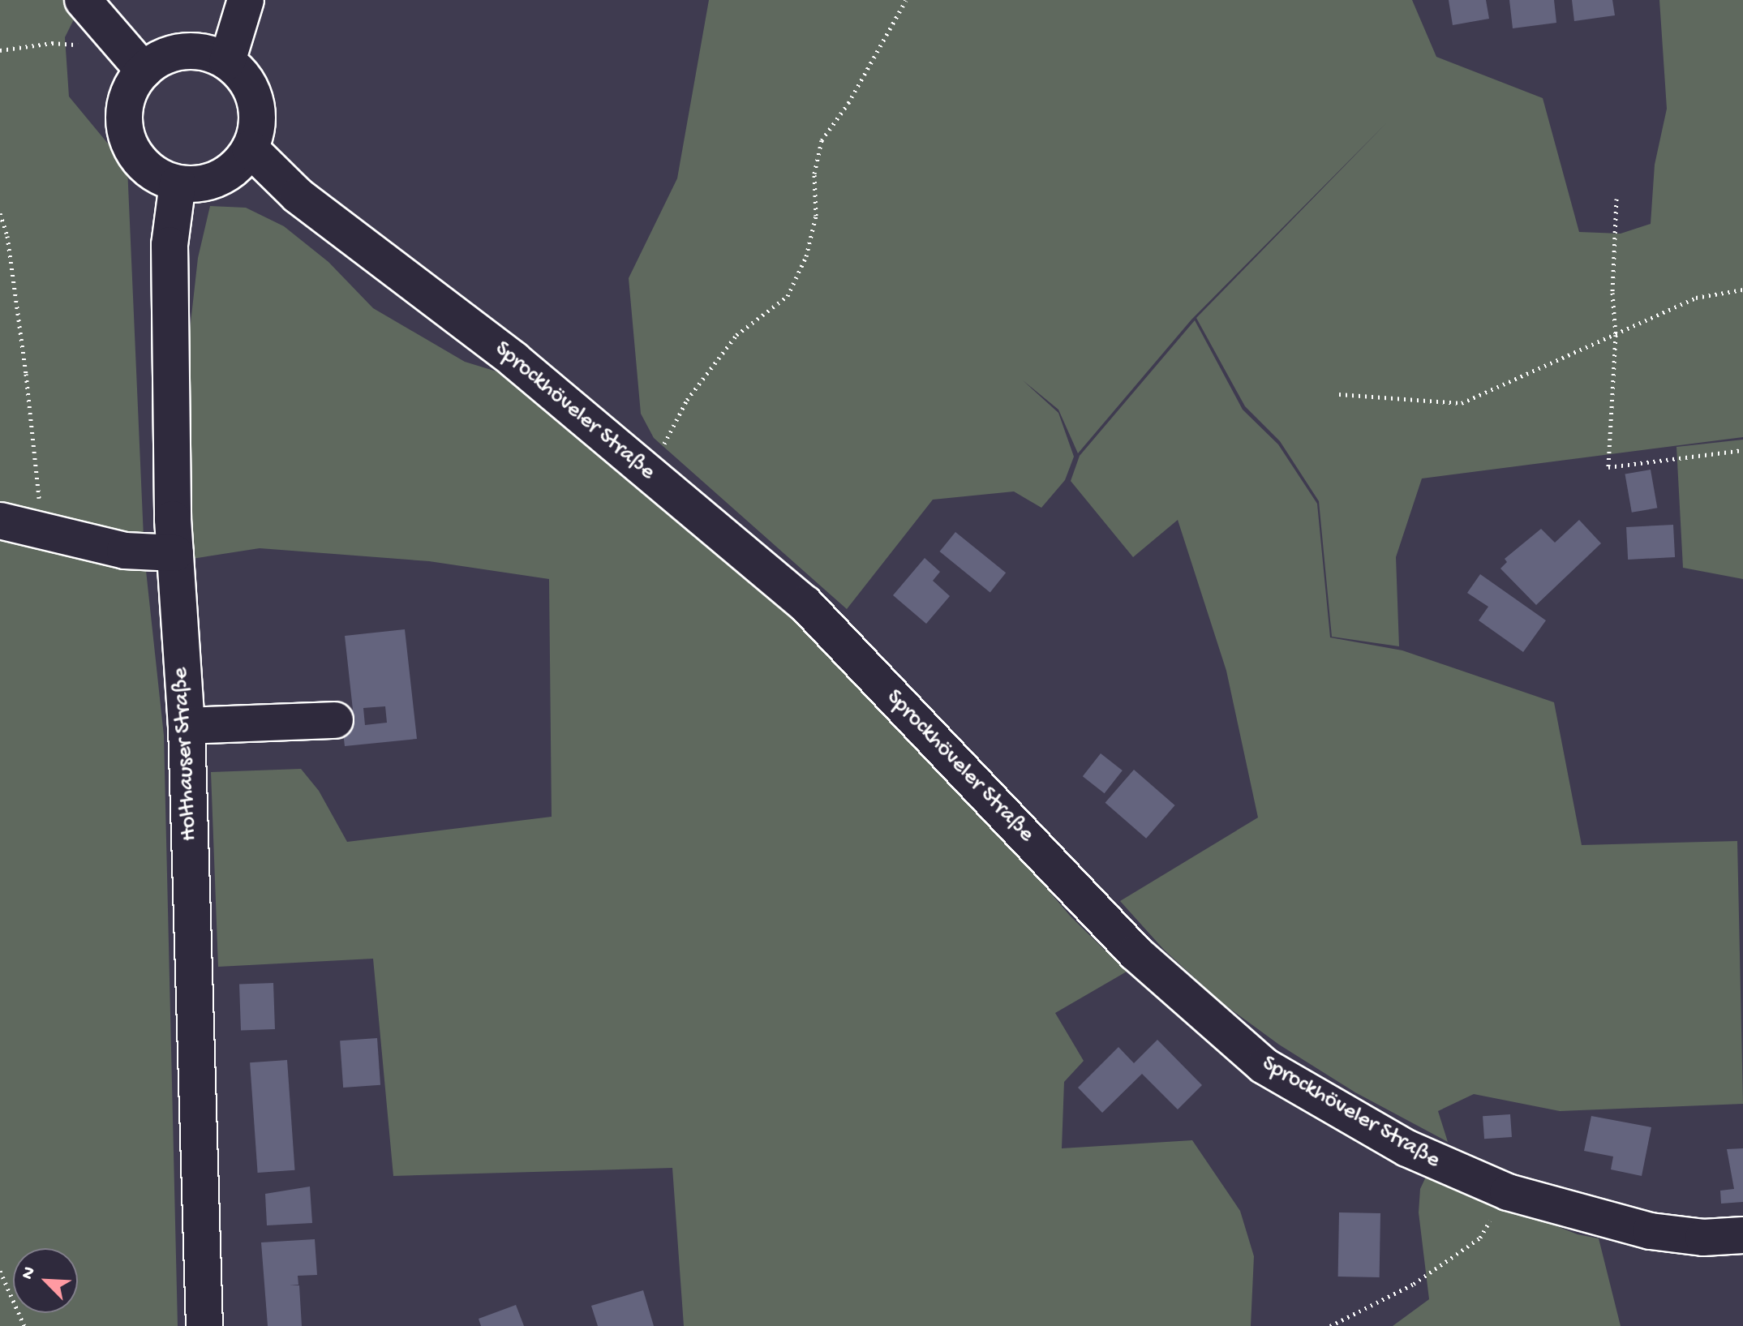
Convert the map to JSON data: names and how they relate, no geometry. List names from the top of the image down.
{
  "streets": {
    "street": ["Sprockhöveler Straße", "Holthauser Straße"]
  },
  "crossings": [
    ["Sprockhöveler Straße", "Holthauser Straße"]
  ],
  "north": "top left"
}
